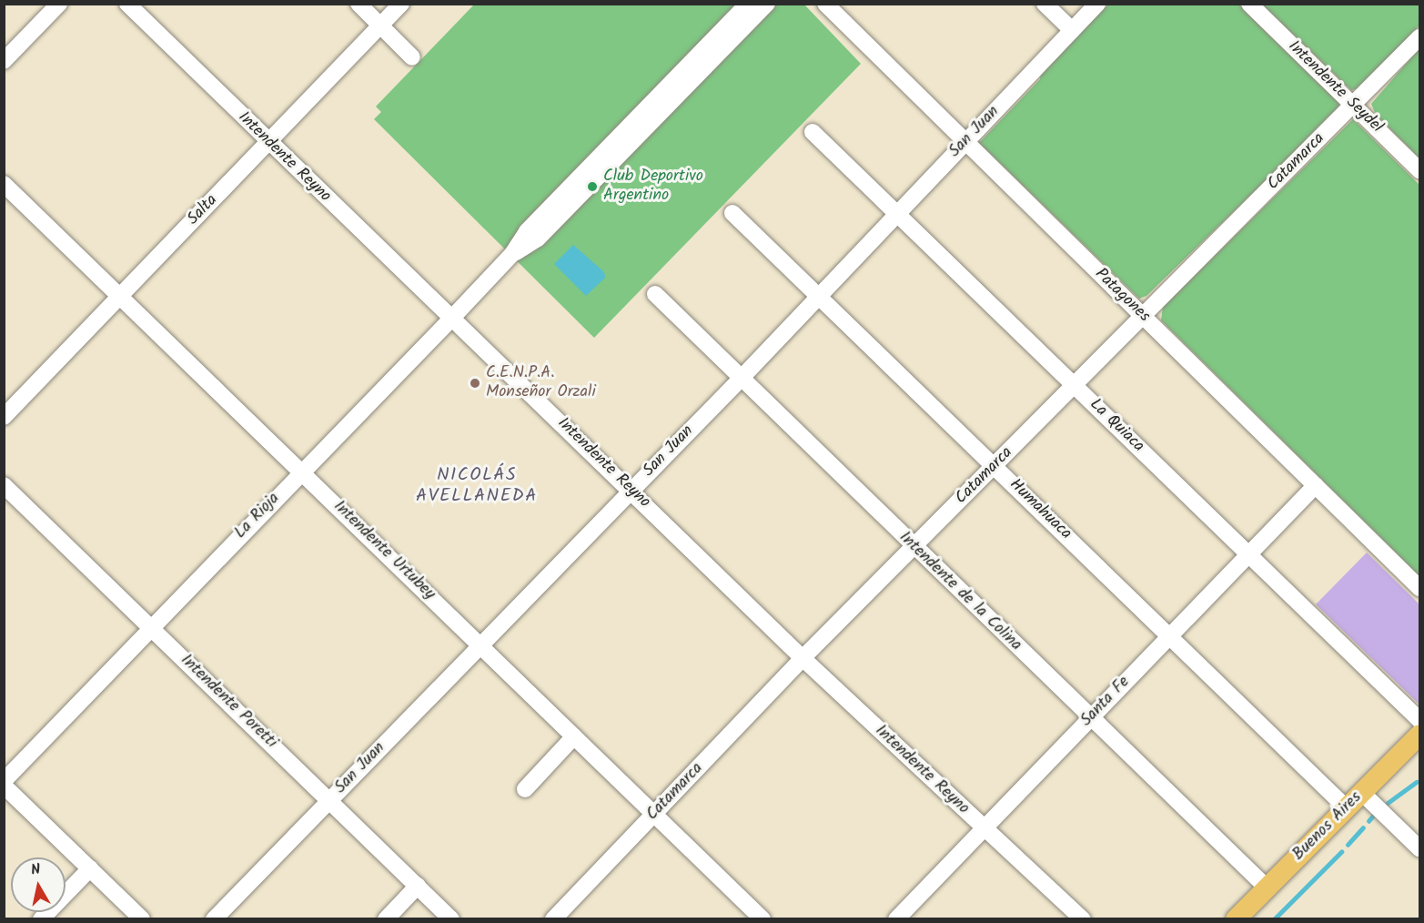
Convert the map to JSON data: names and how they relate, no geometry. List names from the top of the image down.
{
  "streets": {
    "main road": ["Buenos Aires"],
    "street": [
      "Intendente Seydel",
      "San Juan",
      "Intendente Reyno",
      "Catamarca",
      "Salta",
      "Patagones",
      "La Quiaca",
      "Humahuaca",
      "La Rioja",
      "Intendente Urtubey",
      "Intendente de la Colina",
      "Intendente Poretti",
      "Santa Fe"
    ]
  },
  "crossings": [
    ["Intendente Seydel", "Catamarca"],
    ["San Juan", "Intendente Reyno"],
    ["San Juan", "Patagones"],
    ["San Juan", "La Quiaca"],
    ["San Juan", "Humahuaca"],
    ["San Juan", "Intendente Urtubey"],
    ["San Juan", "Intendente de la Colina"],
    ["San Juan", "Intendente Poretti"],
    ["Intendente Reyno", "Catamarca"],
    ["Intendente Reyno", "Salta"],
    ["Intendente Reyno", "La Rioja"],
    ["Intendente Reyno", "Santa Fe"],
    ["Catamarca", "Patagones"],
    ["Catamarca", "La Quiaca"],
    ["Catamarca", "Humahuaca"],
    ["Catamarca", "Intendente Urtubey"],
    ["Catamarca", "Intendente de la Colina"],
    ["Salta", "Intendente Urtubey"],
    ["Patagones", "Santa Fe"],
    ["La Quiaca", "Santa Fe"],
    ["Humahuaca", "Santa Fe"],
    ["Humahuaca", "Buenos Aires"],
    ["La Rioja", "Intendente Urtubey"],
    ["La Rioja", "Intendente Poretti"],
    ["Intendente de la Colina", "Santa Fe"],
    ["Intendente de la Colina", "Buenos Aires"]
  ],
  "districts": ["NICOLÁS AVELLANEDA"],
  "places": ["Club Deportivo Argentino", "C.E.N.P.A. Monseñor Orzali"],
  "north": "top"
}
